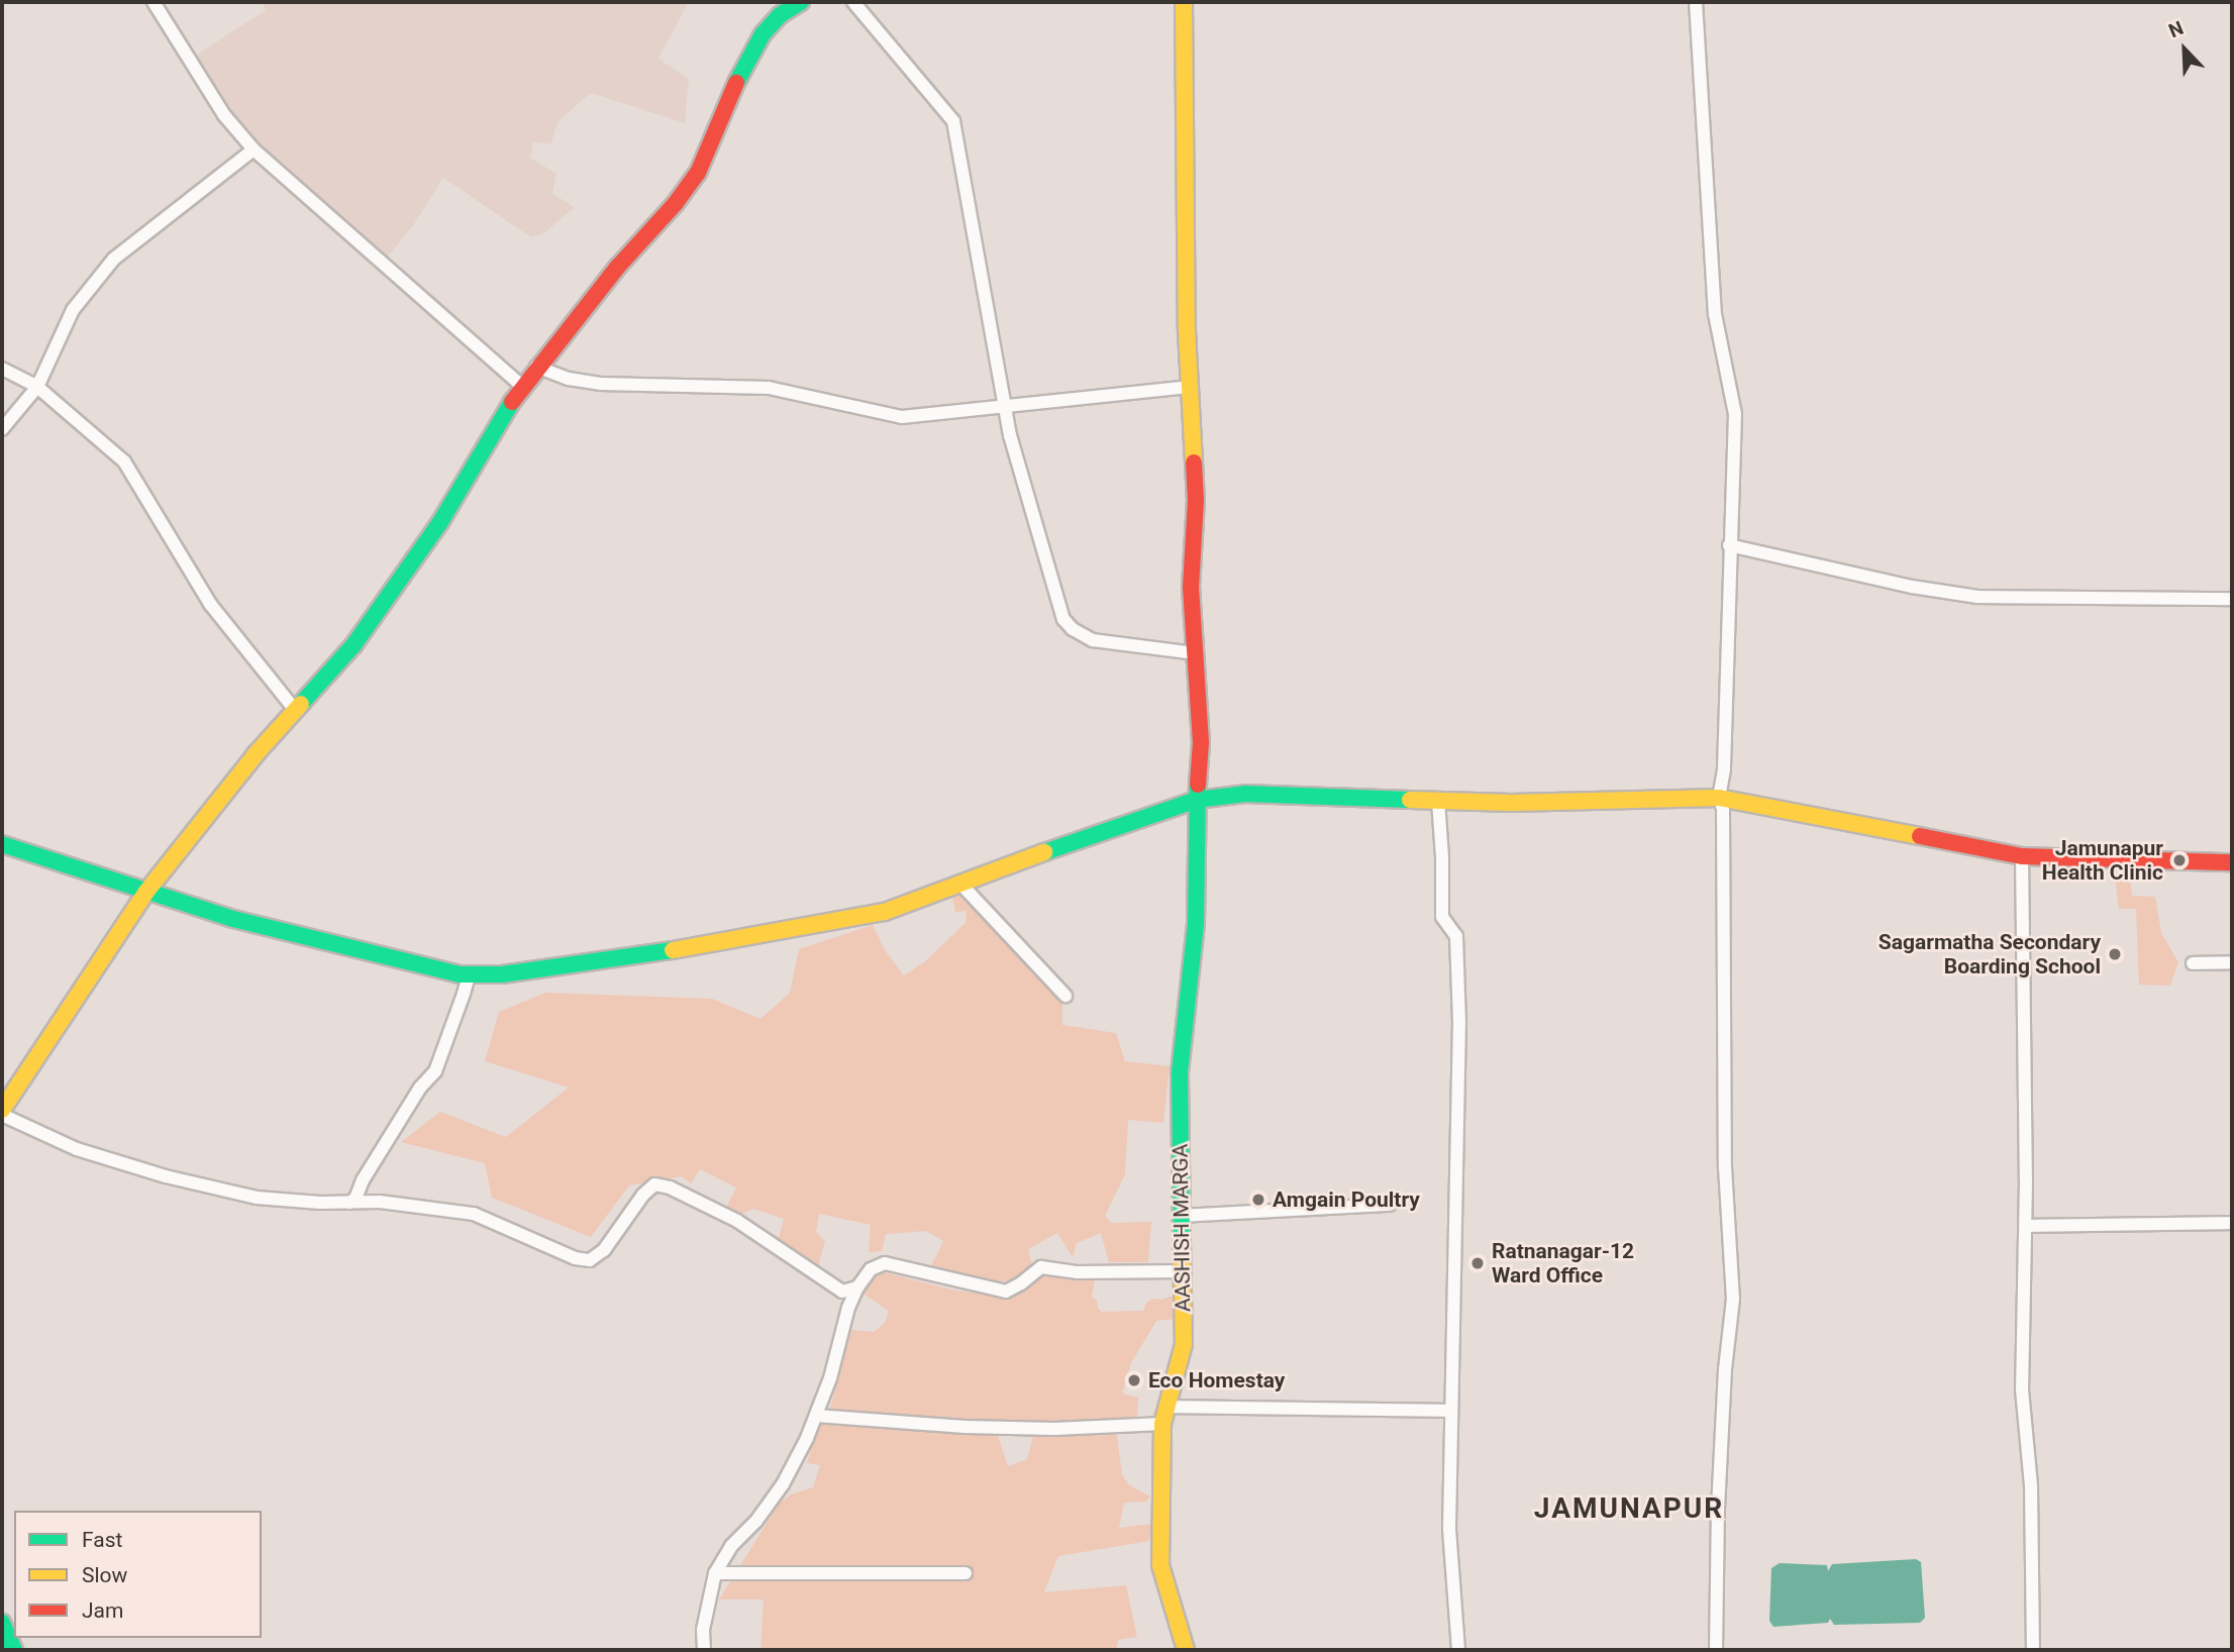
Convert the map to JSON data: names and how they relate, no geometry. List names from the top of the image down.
{
  "streets": {
    "street": ["AASHISH MARGA"]
  },
  "districts": ["JAMUNAPUR"],
  "places": [
    "Jamunapur Health Clinic",
    "Sagarmatha Secondary Boarding School",
    "Amgain Poultry",
    "Ratnanagar-12 Ward Office",
    "Eco Homestay"
  ],
  "legend": ["Fast", "Slow", "Jam"],
  "north": "top left"
}
